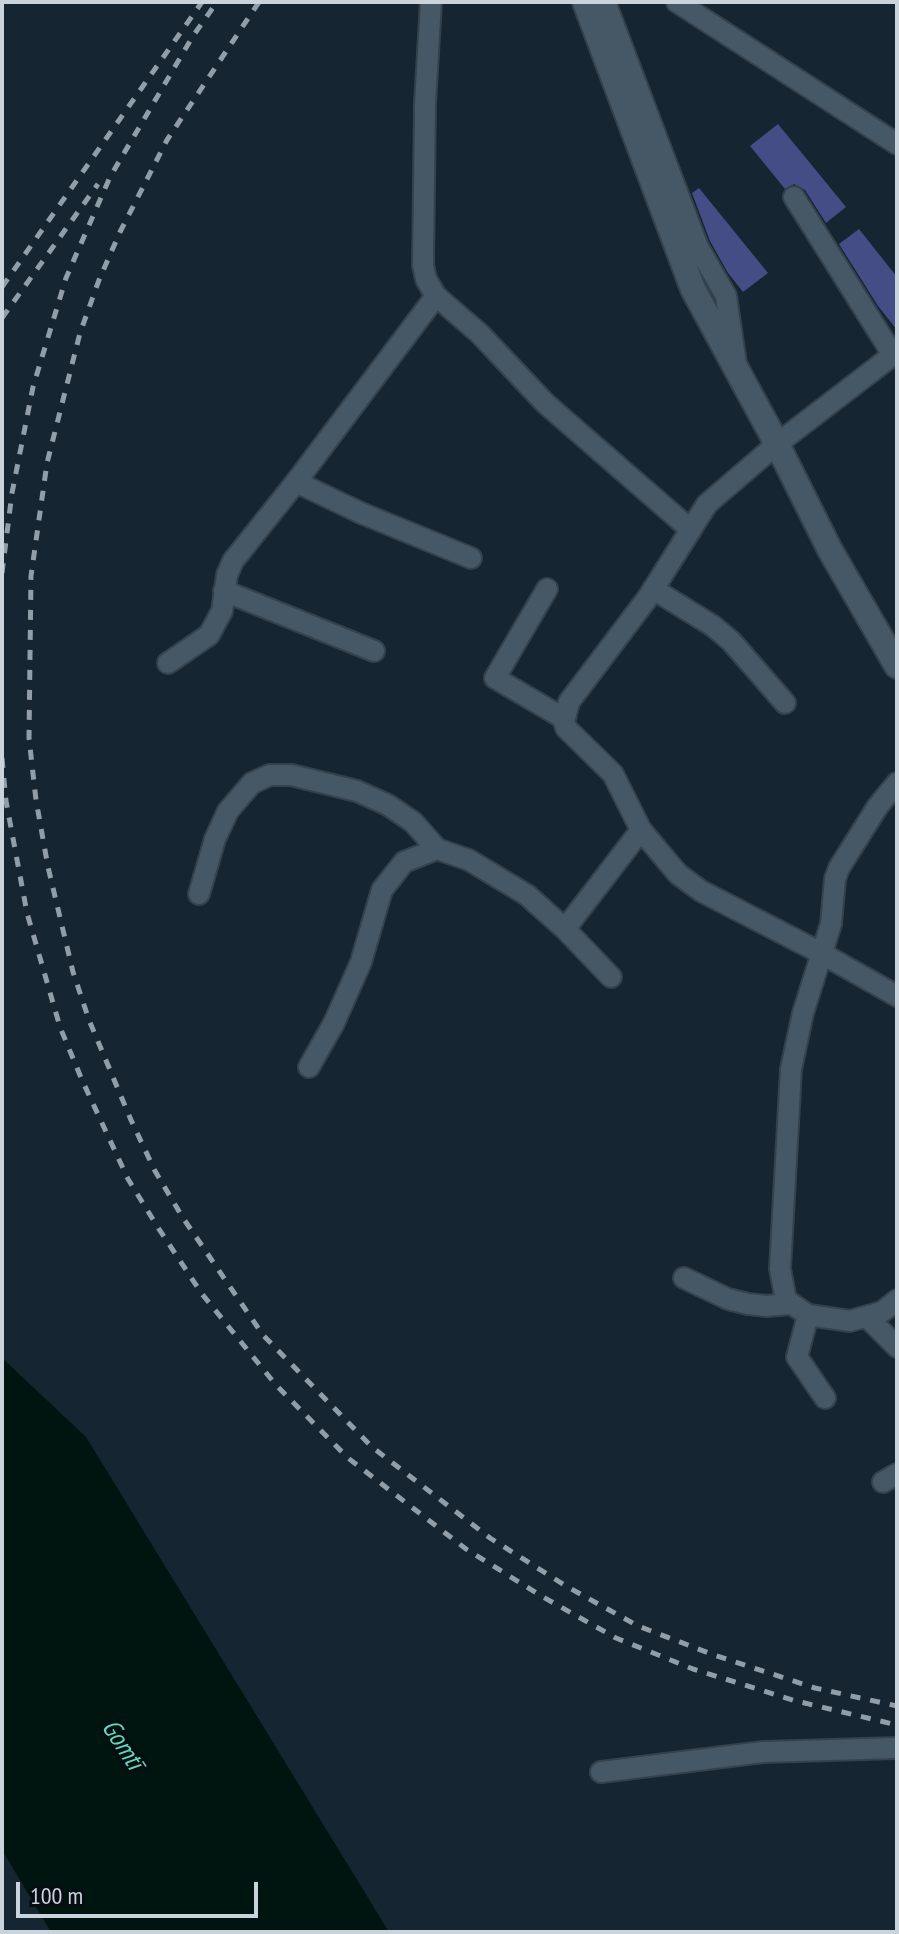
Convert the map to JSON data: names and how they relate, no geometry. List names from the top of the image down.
{
  "water": ["Gomtī"],
  "scale_bar": "100 m"
}
